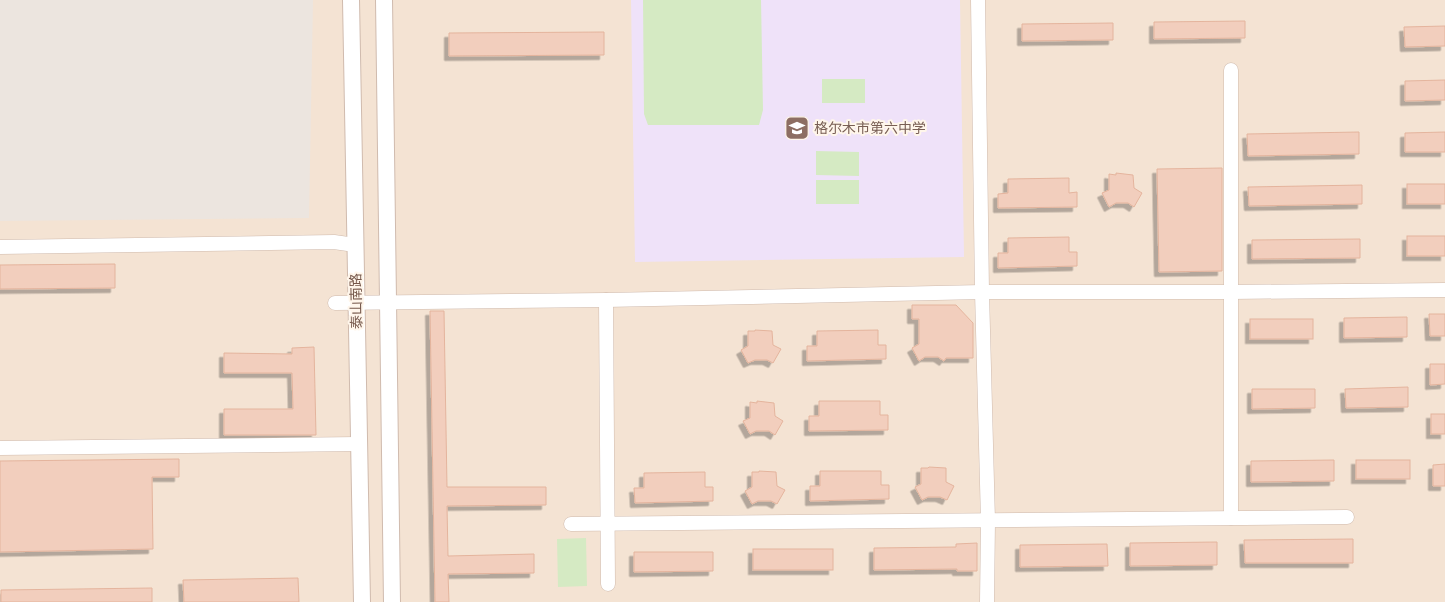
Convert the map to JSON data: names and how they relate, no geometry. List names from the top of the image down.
{
  "streets": {
    "street": ["泰山南路"]
  },
  "places": {
    "school or university": ["格尔木市第六中学"]
  }
}
